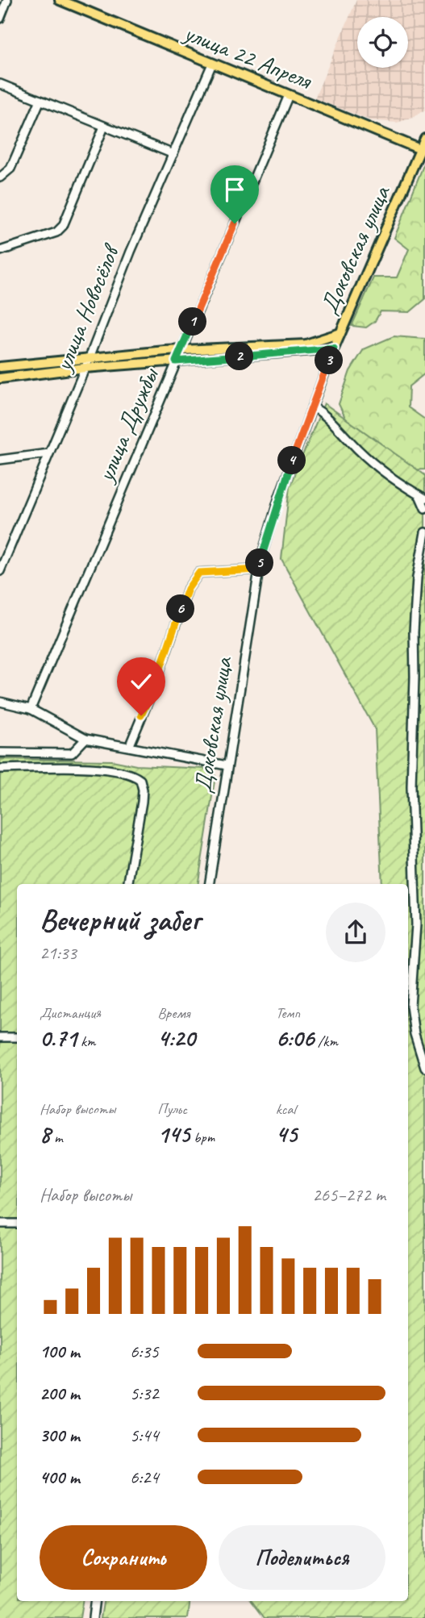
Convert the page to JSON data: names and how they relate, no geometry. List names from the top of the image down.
{
  "streets": {
    "main road": ["улица 22 Апреля", "Доковская улица"],
    "street": ["улица Новосёлов", "улица Дружбы"]
  },
  "crossings": [
    ["улица 22 Апреля", "Доковская улица"],
    ["улица 22 Апреля", "улица Новосёлов"],
    ["улица 22 Апреля", "улица Дружбы"]
  ],
  "page": {
    "pins": [
      "1",
      "2",
      "3",
      "4",
      "5",
      "6"
    ],
    "heading": ["Вечерний забег", "21:33"],
    "stats": [
      ["Дистанция", "0.71 km"],
      ["Время", "4:20"],
      ["Темп", "6:06 /km"],
      ["Набор высоты", "8 m"],
      ["Пульс", "145 bpm"],
      ["kcal", "45"]
    ],
    "chart": ["Набор высоты", "265–272 m"],
    "list": [
      {
        "name": "100 m",
        "note": "6:35"
      },
      {
        "name": "200 m",
        "note": "5:32"
      },
      {
        "name": "300 m",
        "note": "5:44"
      },
      {
        "name": "400 m",
        "note": "6:24"
      }
    ],
    "buttons": ["Сохранить", "Поделиться"]
  }
}
